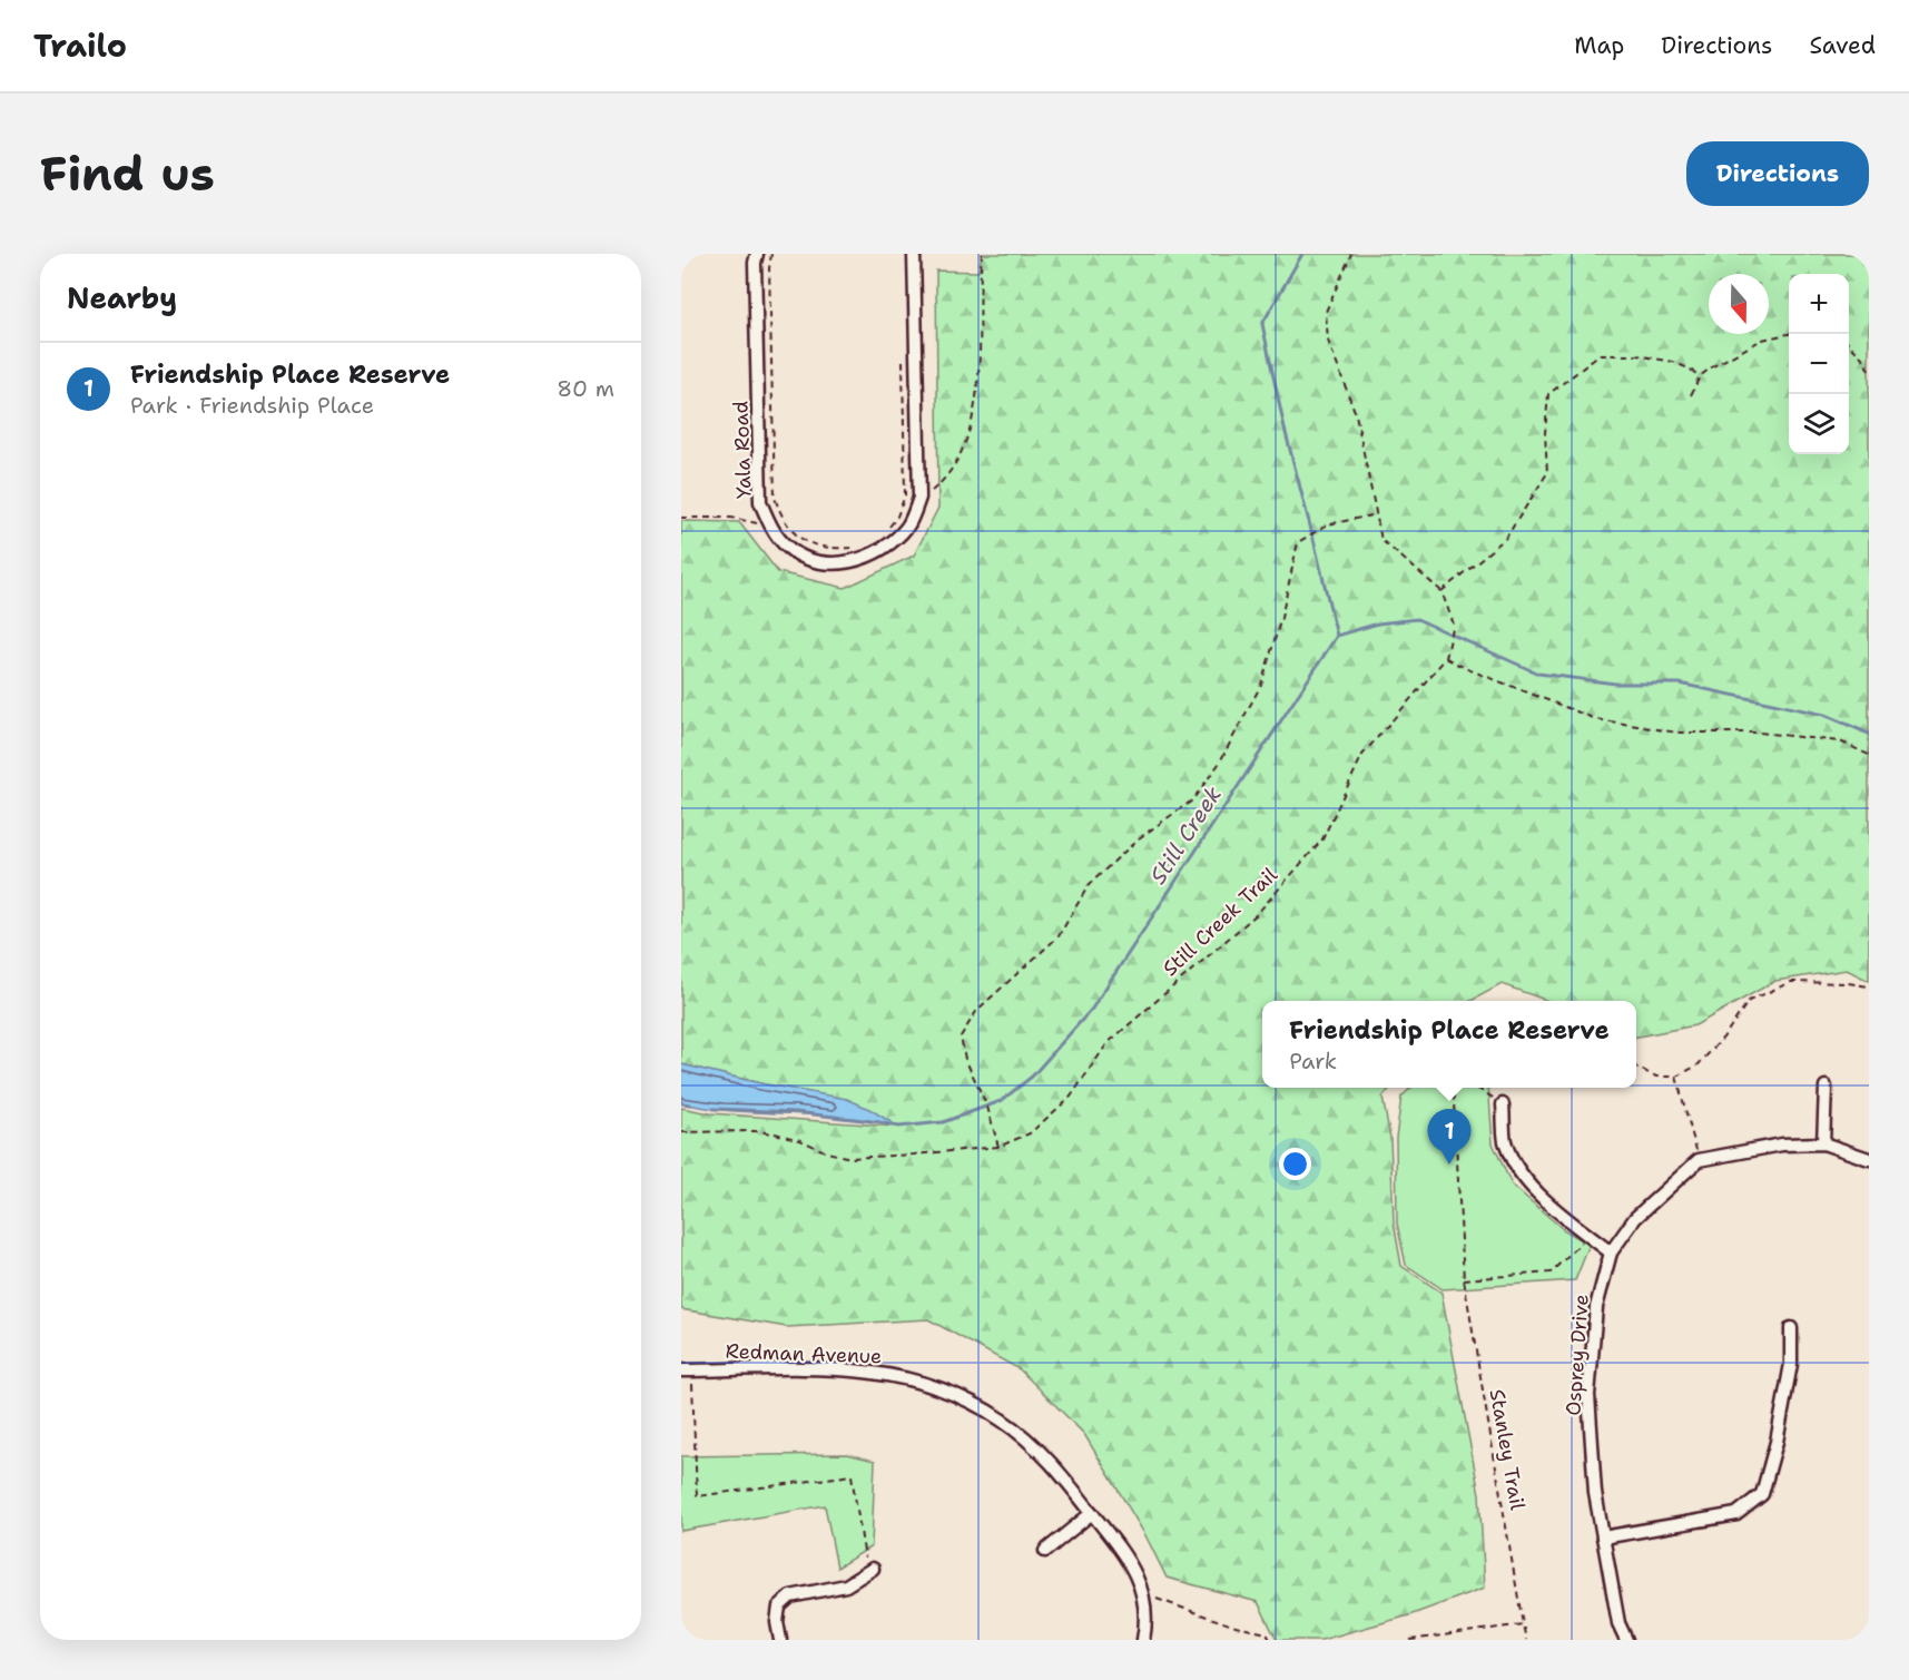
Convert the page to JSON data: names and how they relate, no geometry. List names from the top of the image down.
{
  "streets": {
    "street": ["Yala Road", "Redman Avenue", "Osprey Drive"],
    "path": ["Still Creek Trail", "Stanley Trail"]
  },
  "water": ["Still Creek"],
  "north": "bottom",
  "page": {
    "header": "Trailo",
    "nav": ["Map", "Directions", "Saved"],
    "buttons": "Directions",
    "title": "Find us",
    "heading": "Nearby",
    "map_buttons": ["+", "−"],
    "list": [
      {
        "mark": "1",
        "name": "Friendship Place Reserve",
        "note": "Park · Friendship Place",
        "value": "80 m"
      }
    ],
    "popup": ["Friendship Place Reserve", "Park"],
    "pins": "1"
  }
}
